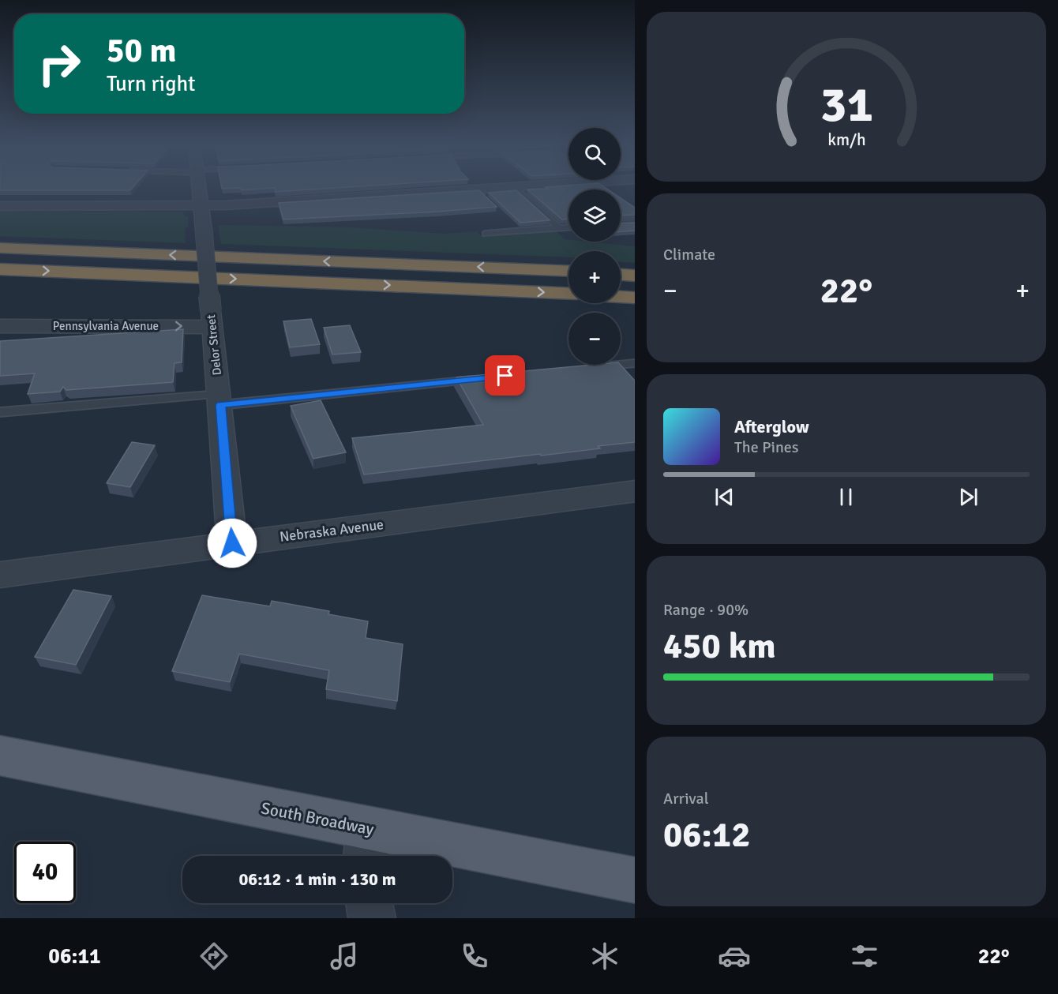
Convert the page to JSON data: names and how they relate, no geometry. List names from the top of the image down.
{
  "streets": {
    "main road": ["South Broadway"],
    "street": ["Pennsylvania Avenue", "Delor Street", "Nebraska Avenue"]
  },
  "crossings": [
    ["Pennsylvania Avenue", "Delor Street"],
    ["Delor Street", "Nebraska Avenue"]
  ],
  "page": {
    "turn": ["50 m", "Turn right"],
    "map_buttons": ["+", "−"],
    "tile": [
      "Climate",
      ["Range · 90%", "450 km"],
      ["Arrival", "06:12"]
    ],
    "heat": ["−", "22°", "+"],
    "song": ["Afterglow", "The Pines"],
    "limit": "40",
    "trip": "06:12 · 1 min · 130 m",
    "tabs": ["06:11", "22°"],
    "gauge": ["31", "km/h"]
  }
}
